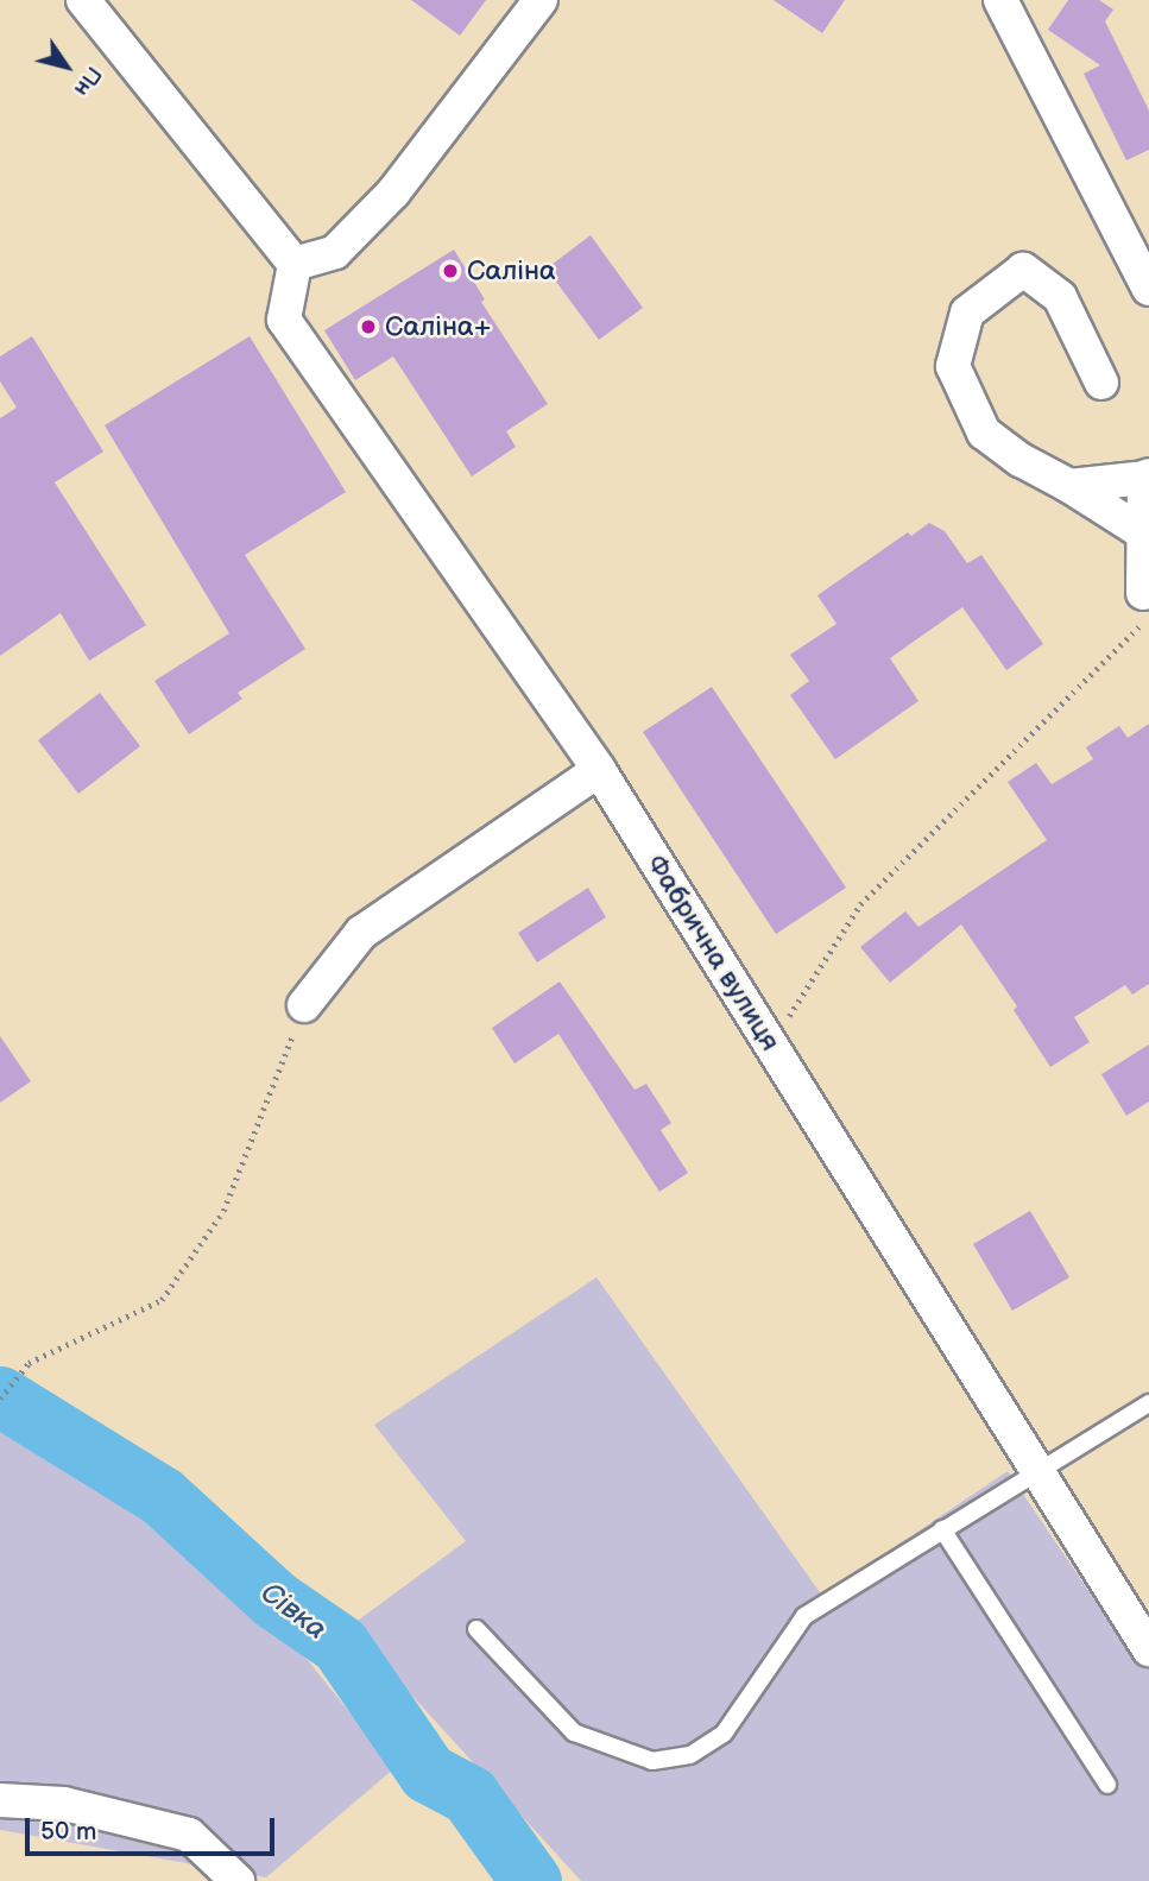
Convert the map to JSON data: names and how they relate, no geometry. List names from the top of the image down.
{
  "streets": {
    "street": ["Фабрична вулиця"]
  },
  "water": ["Сівка"],
  "places": ["Саліна", "Саліна+"],
  "scale_bar": "50 m",
  "north": "bottom right"
}
